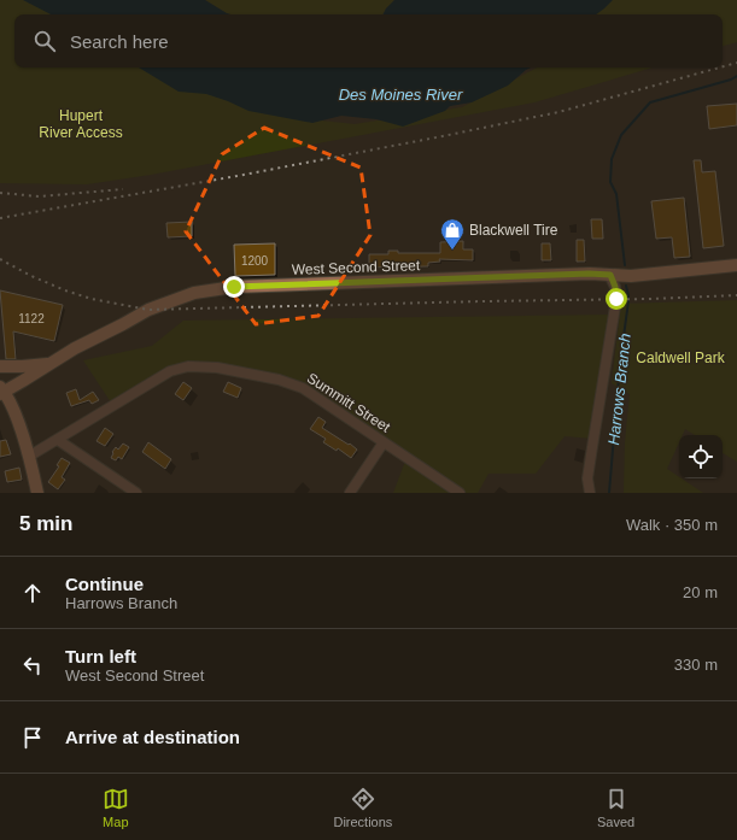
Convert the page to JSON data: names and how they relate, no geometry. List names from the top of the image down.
{
  "streets": {
    "main road": ["West Second Street"],
    "street": ["Summitt Street"]
  },
  "water": ["Des Moines River", "Harrows Branch"],
  "parks": ["Hupert River Access", "Caldwell Park"],
  "places": {
    "shop": ["Blackwell Tire"]
  },
  "house_numbers": ["1200", "1122"],
  "page": {
    "search": "Search here",
    "heading": ["5 min", "Walk · 350 m"],
    "list": [
      ["Continue", "Harrows Branch", "20 m"],
      ["Turn left", "West Second Street", "330 m"],
      "Arrive at destination"
    ],
    "nav": ["Map", "Directions", "Saved"]
  }
}
